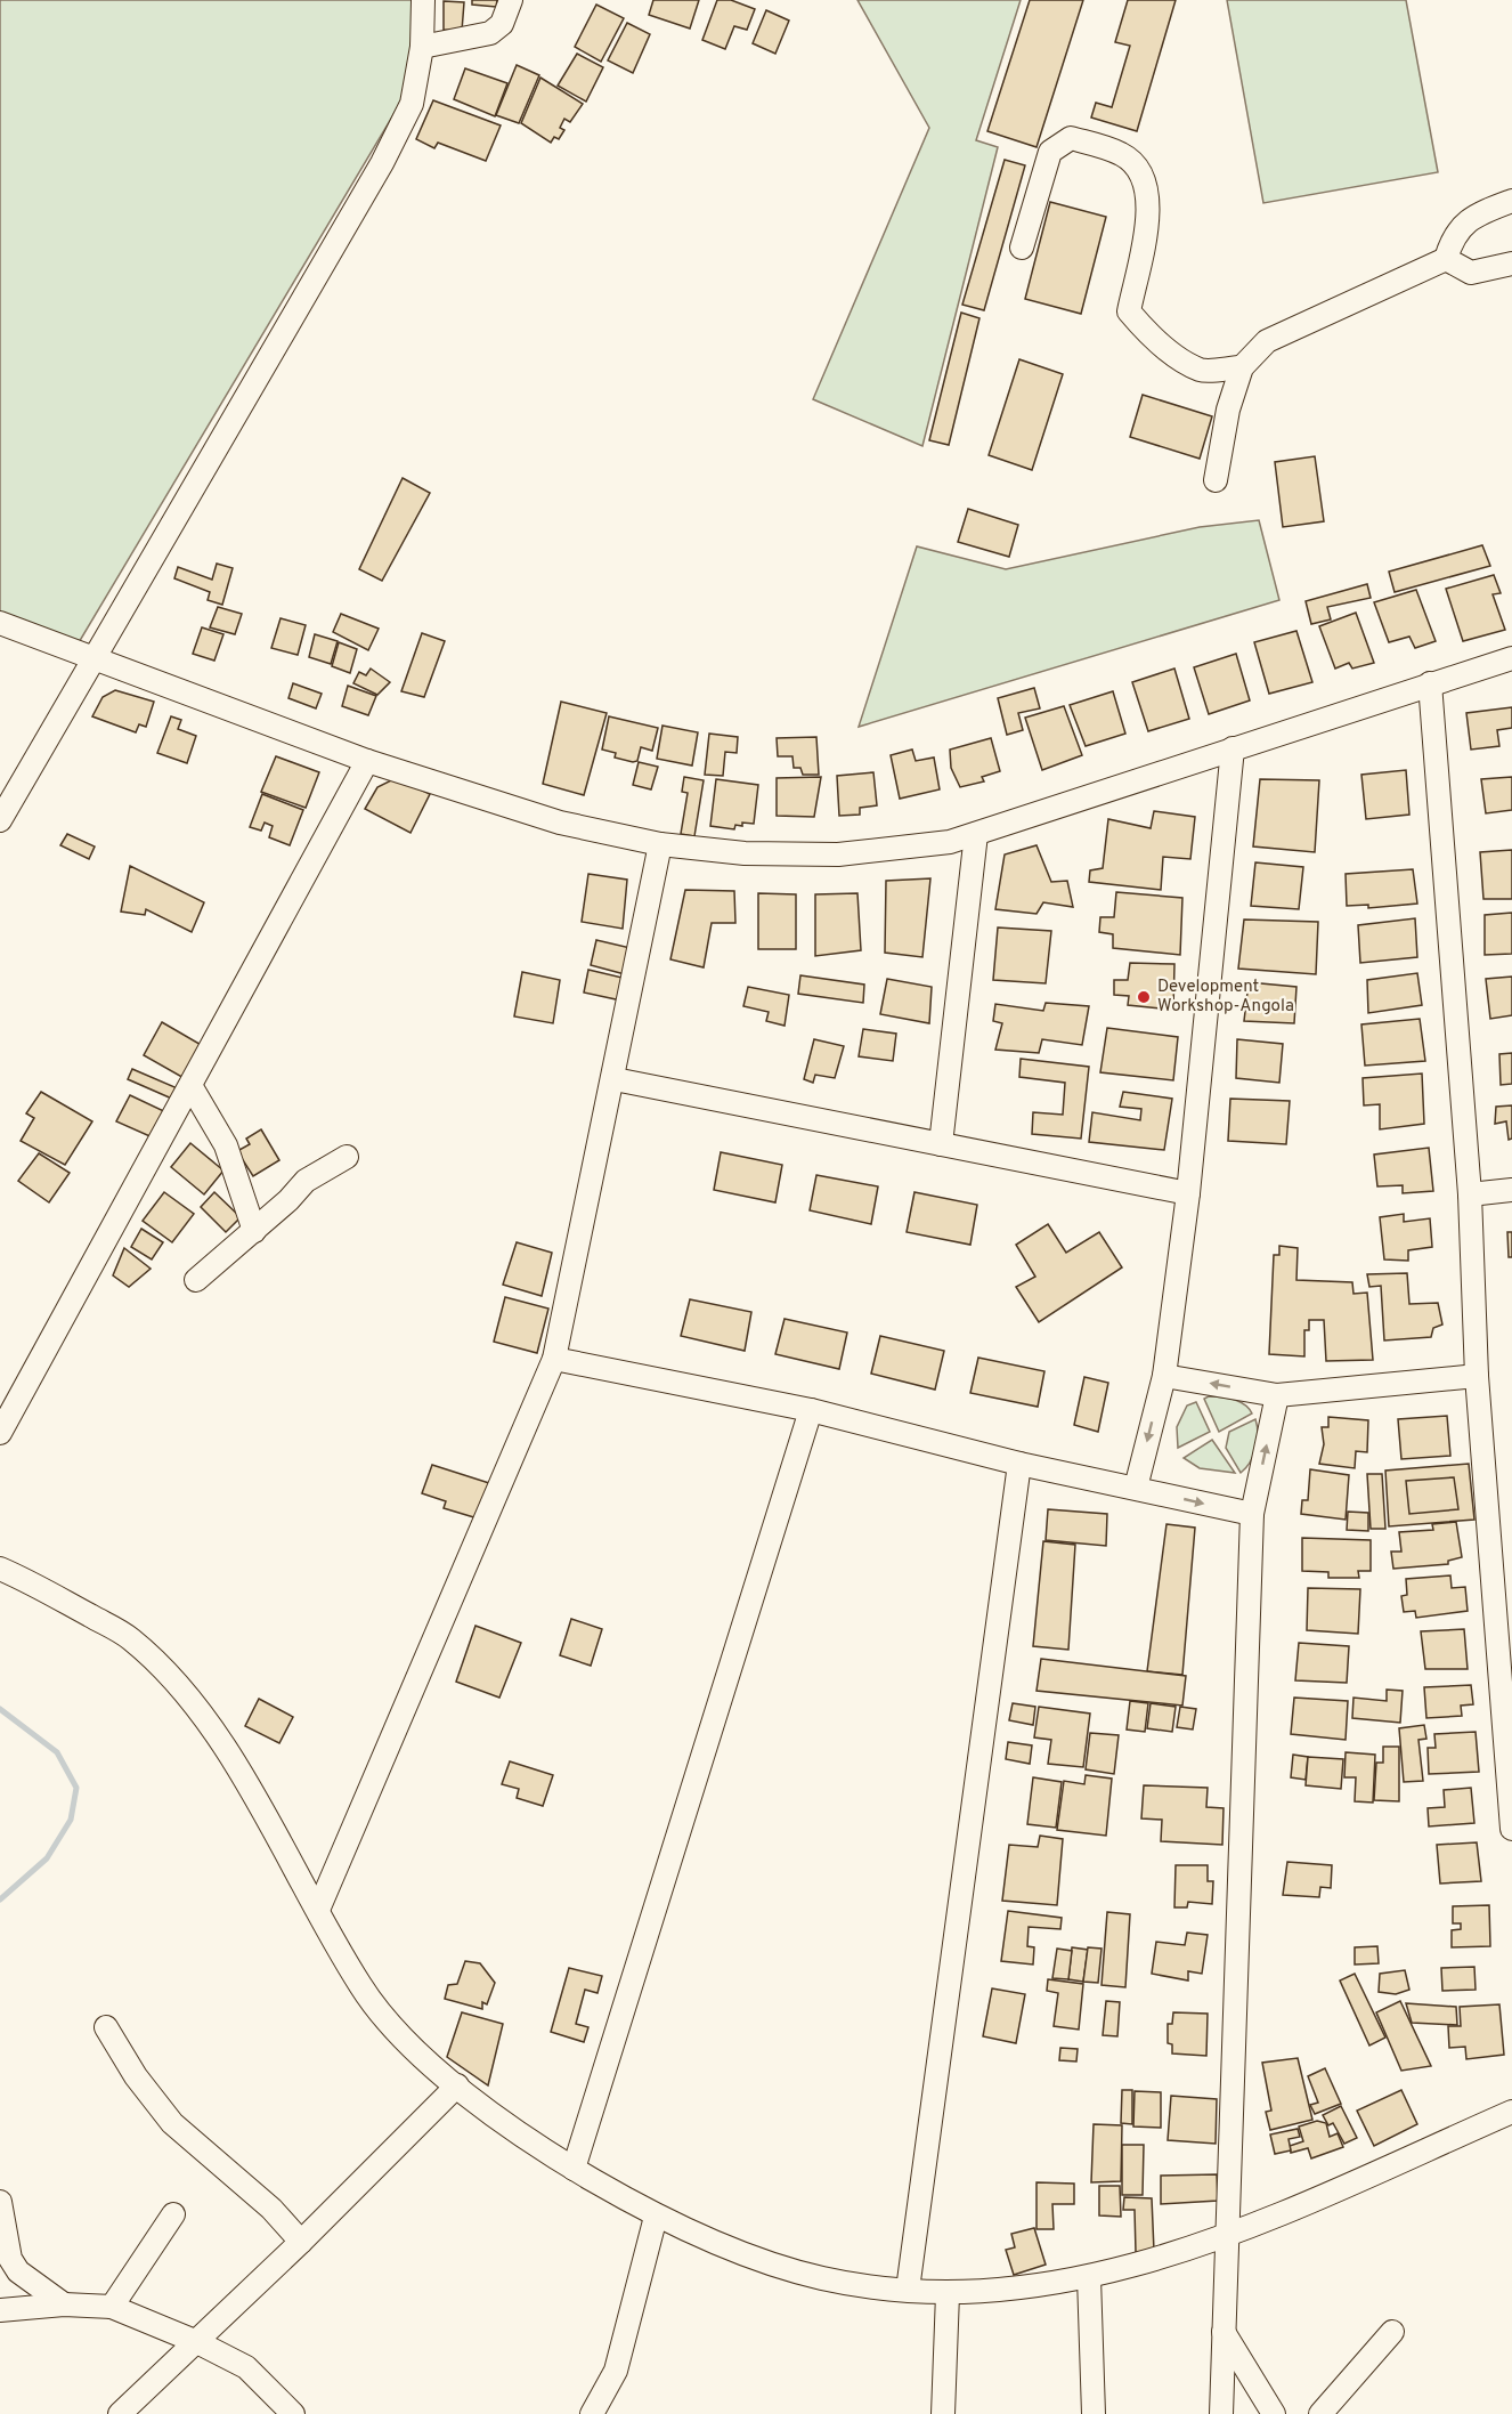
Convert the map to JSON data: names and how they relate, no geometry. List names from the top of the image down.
{
  "places": ["Development Workshop-Angola"]
}
